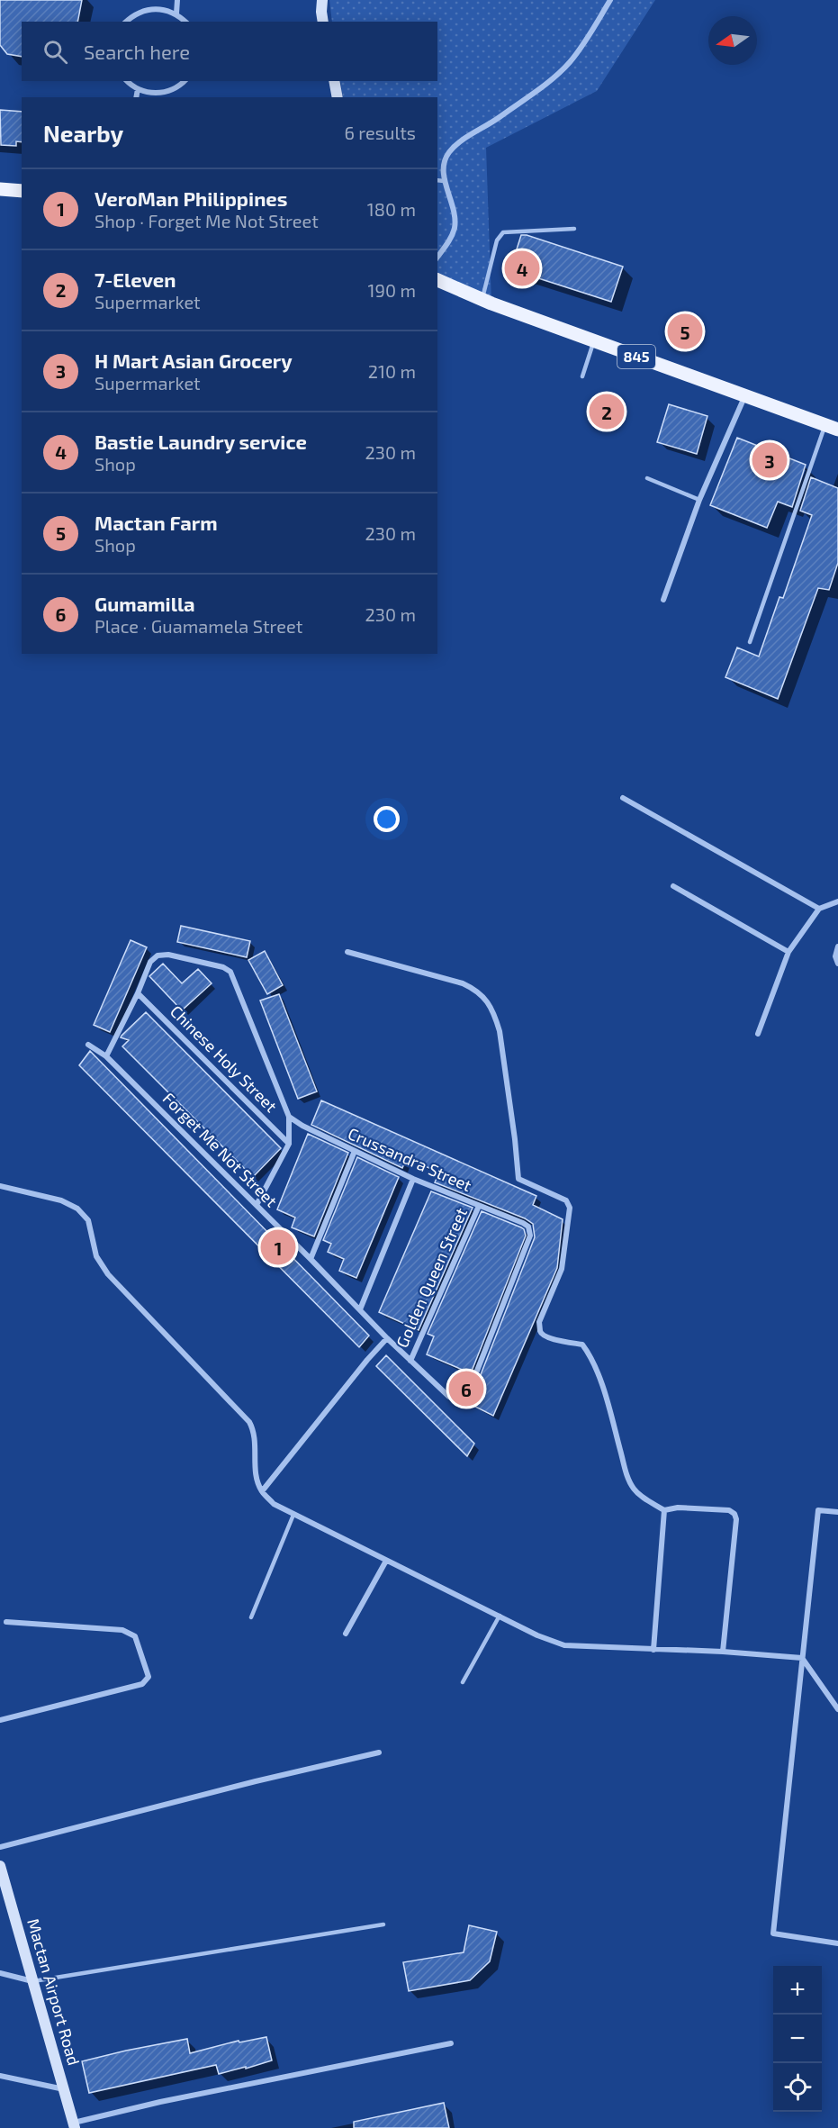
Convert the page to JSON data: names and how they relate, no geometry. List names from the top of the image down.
{
  "streets": {
    "main road": ["845", "Mactan Airport Road"],
    "street": [
      "Chinese Holy Street",
      "Forget Me Not Street",
      "Crussandra Street",
      "Golden Queen Street"
    ]
  },
  "crossings": [
    ["Forget Me Not Street", "Crussandra Street"],
    ["Forget Me Not Street", "Golden Queen Street"],
    ["Crussandra Street", "Golden Queen Street"]
  ],
  "north": "left",
  "page": {
    "search": "Search here",
    "heading": ["Nearby", "6 results"],
    "list": [
      {
        "mark": "1",
        "name": "VeroMan Philippines",
        "note": "Shop · Forget Me Not Street",
        "value": "180 m"
      },
      {
        "mark": "2",
        "name": "7-Eleven",
        "note": "Supermarket",
        "value": "190 m"
      },
      {
        "mark": "3",
        "name": "H Mart Asian Grocery",
        "note": "Supermarket",
        "value": "210 m"
      },
      {
        "mark": "4",
        "name": "Bastie Laundry service",
        "note": "Shop",
        "value": "230 m"
      },
      {
        "mark": "5",
        "name": "Mactan Farm",
        "note": "Shop",
        "value": "230 m"
      },
      {
        "mark": "6",
        "name": "Gumamilla",
        "note": "Place · Guamamela Street",
        "value": "230 m"
      }
    ],
    "pins": [
      "4",
      "5",
      "2",
      "3",
      "1",
      "6"
    ],
    "map_buttons": ["+", "−"]
  }
}
